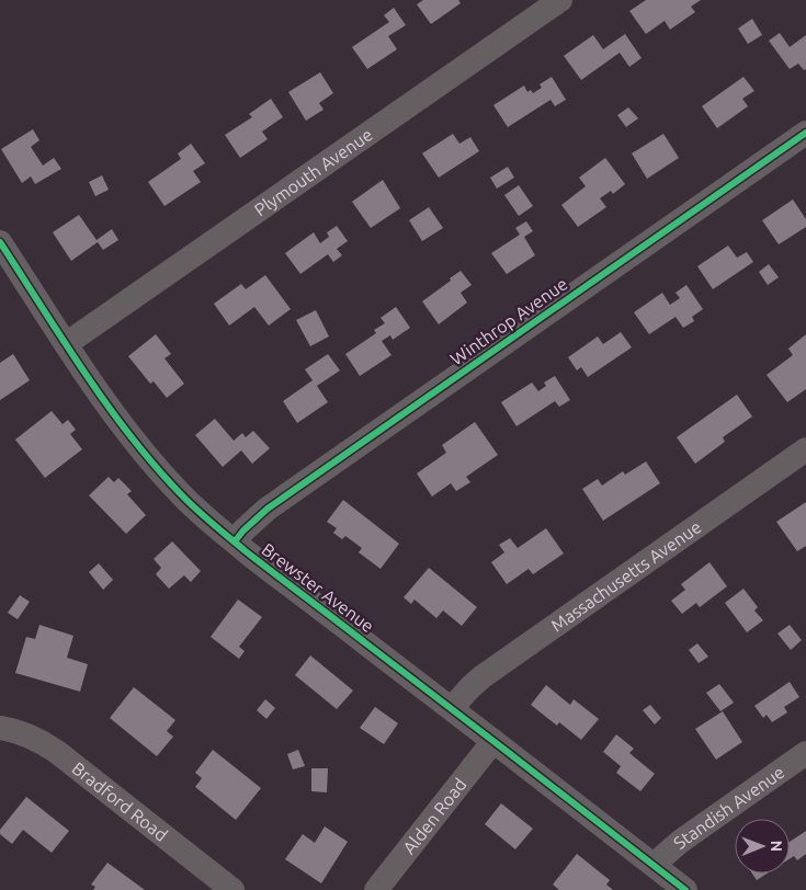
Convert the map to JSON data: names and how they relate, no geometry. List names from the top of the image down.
{
  "streets": {
    "street": [
      "Plymouth Avenue",
      "Winthrop Avenue",
      "Massachusetts Avenue",
      "Brewster Avenue",
      "Bradford Road",
      "Standish Avenue",
      "Alden Road"
    ]
  },
  "crossings": [
    ["Plymouth Avenue", "Brewster Avenue"],
    ["Winthrop Avenue", "Brewster Avenue"],
    ["Massachusetts Avenue", "Brewster Avenue"],
    ["Brewster Avenue", "Standish Avenue"],
    ["Brewster Avenue", "Alden Road"]
  ],
  "north": "right"
}
